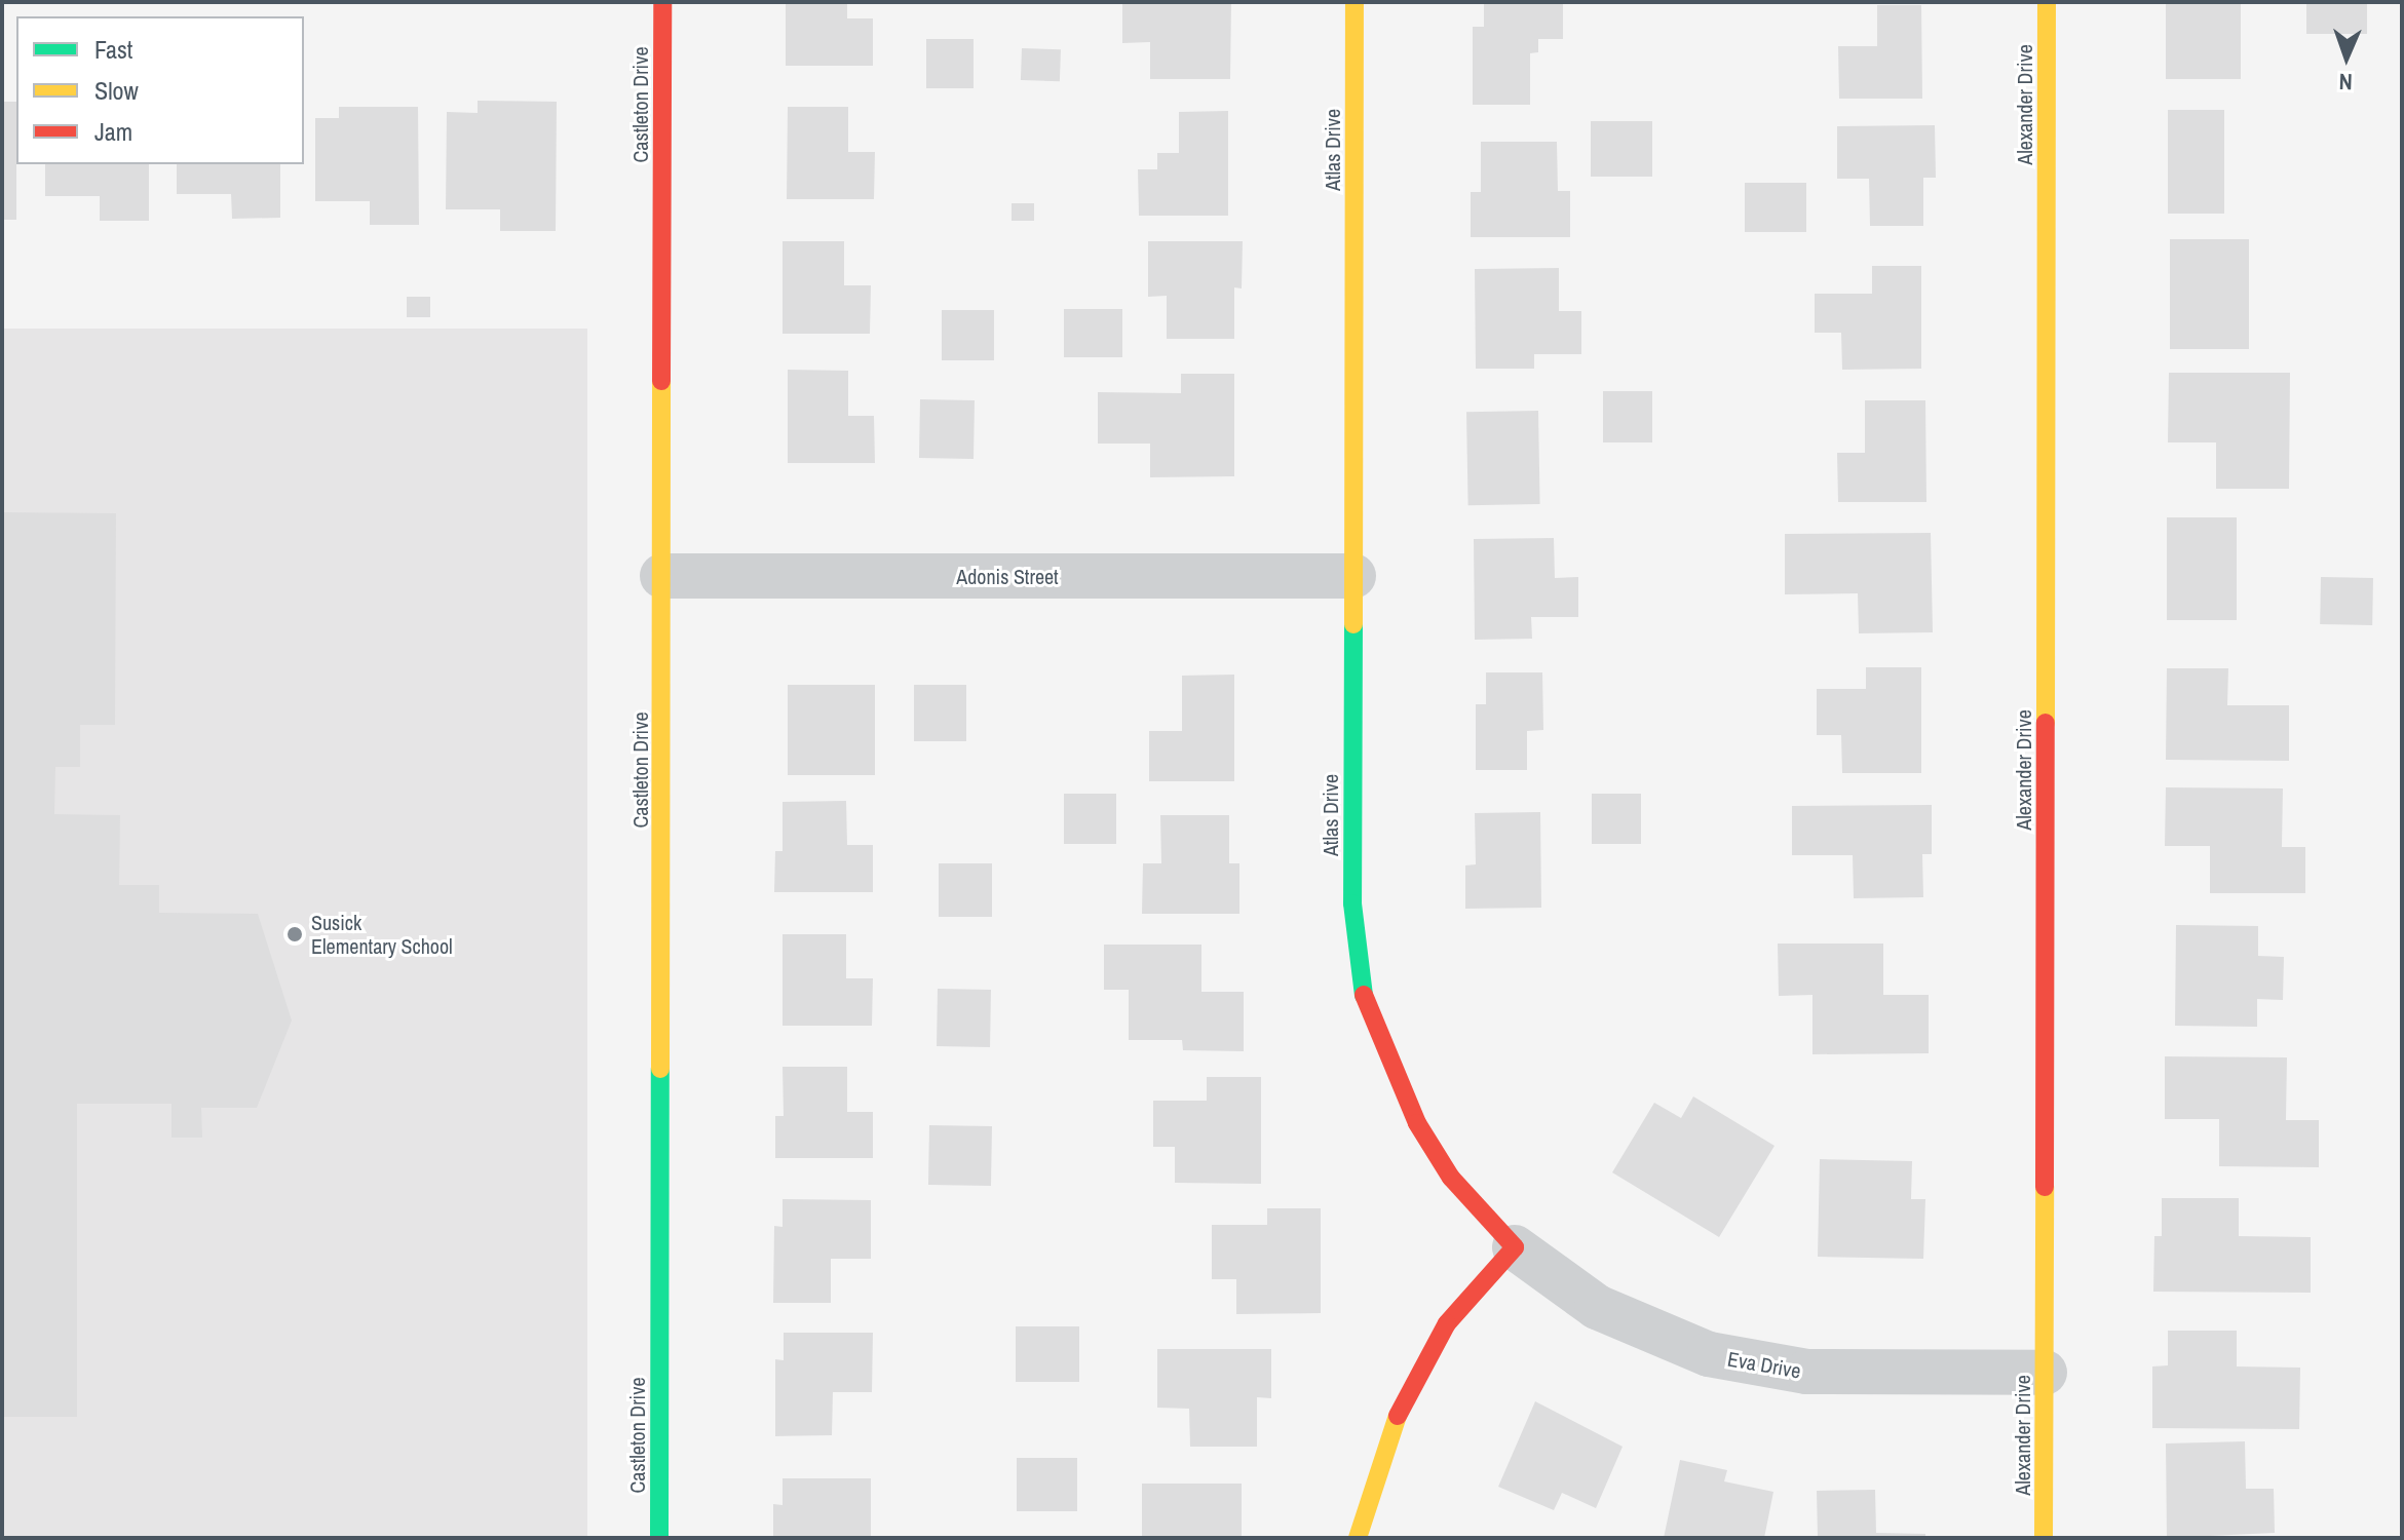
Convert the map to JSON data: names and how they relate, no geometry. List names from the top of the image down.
{
  "streets": {
    "street": [
      "Castleton Drive",
      "Alexander Drive",
      "Atlas Drive",
      "Adonis Street",
      "Eva Drive"
    ]
  },
  "crossings": [
    ["Castleton Drive", "Adonis Street"],
    ["Alexander Drive", "Eva Drive"],
    ["Atlas Drive", "Adonis Street"],
    ["Atlas Drive", "Eva Drive"]
  ],
  "places": ["Susick Elementary School"],
  "legend": ["Fast", "Slow", "Jam"],
  "north": "bottom"
}
